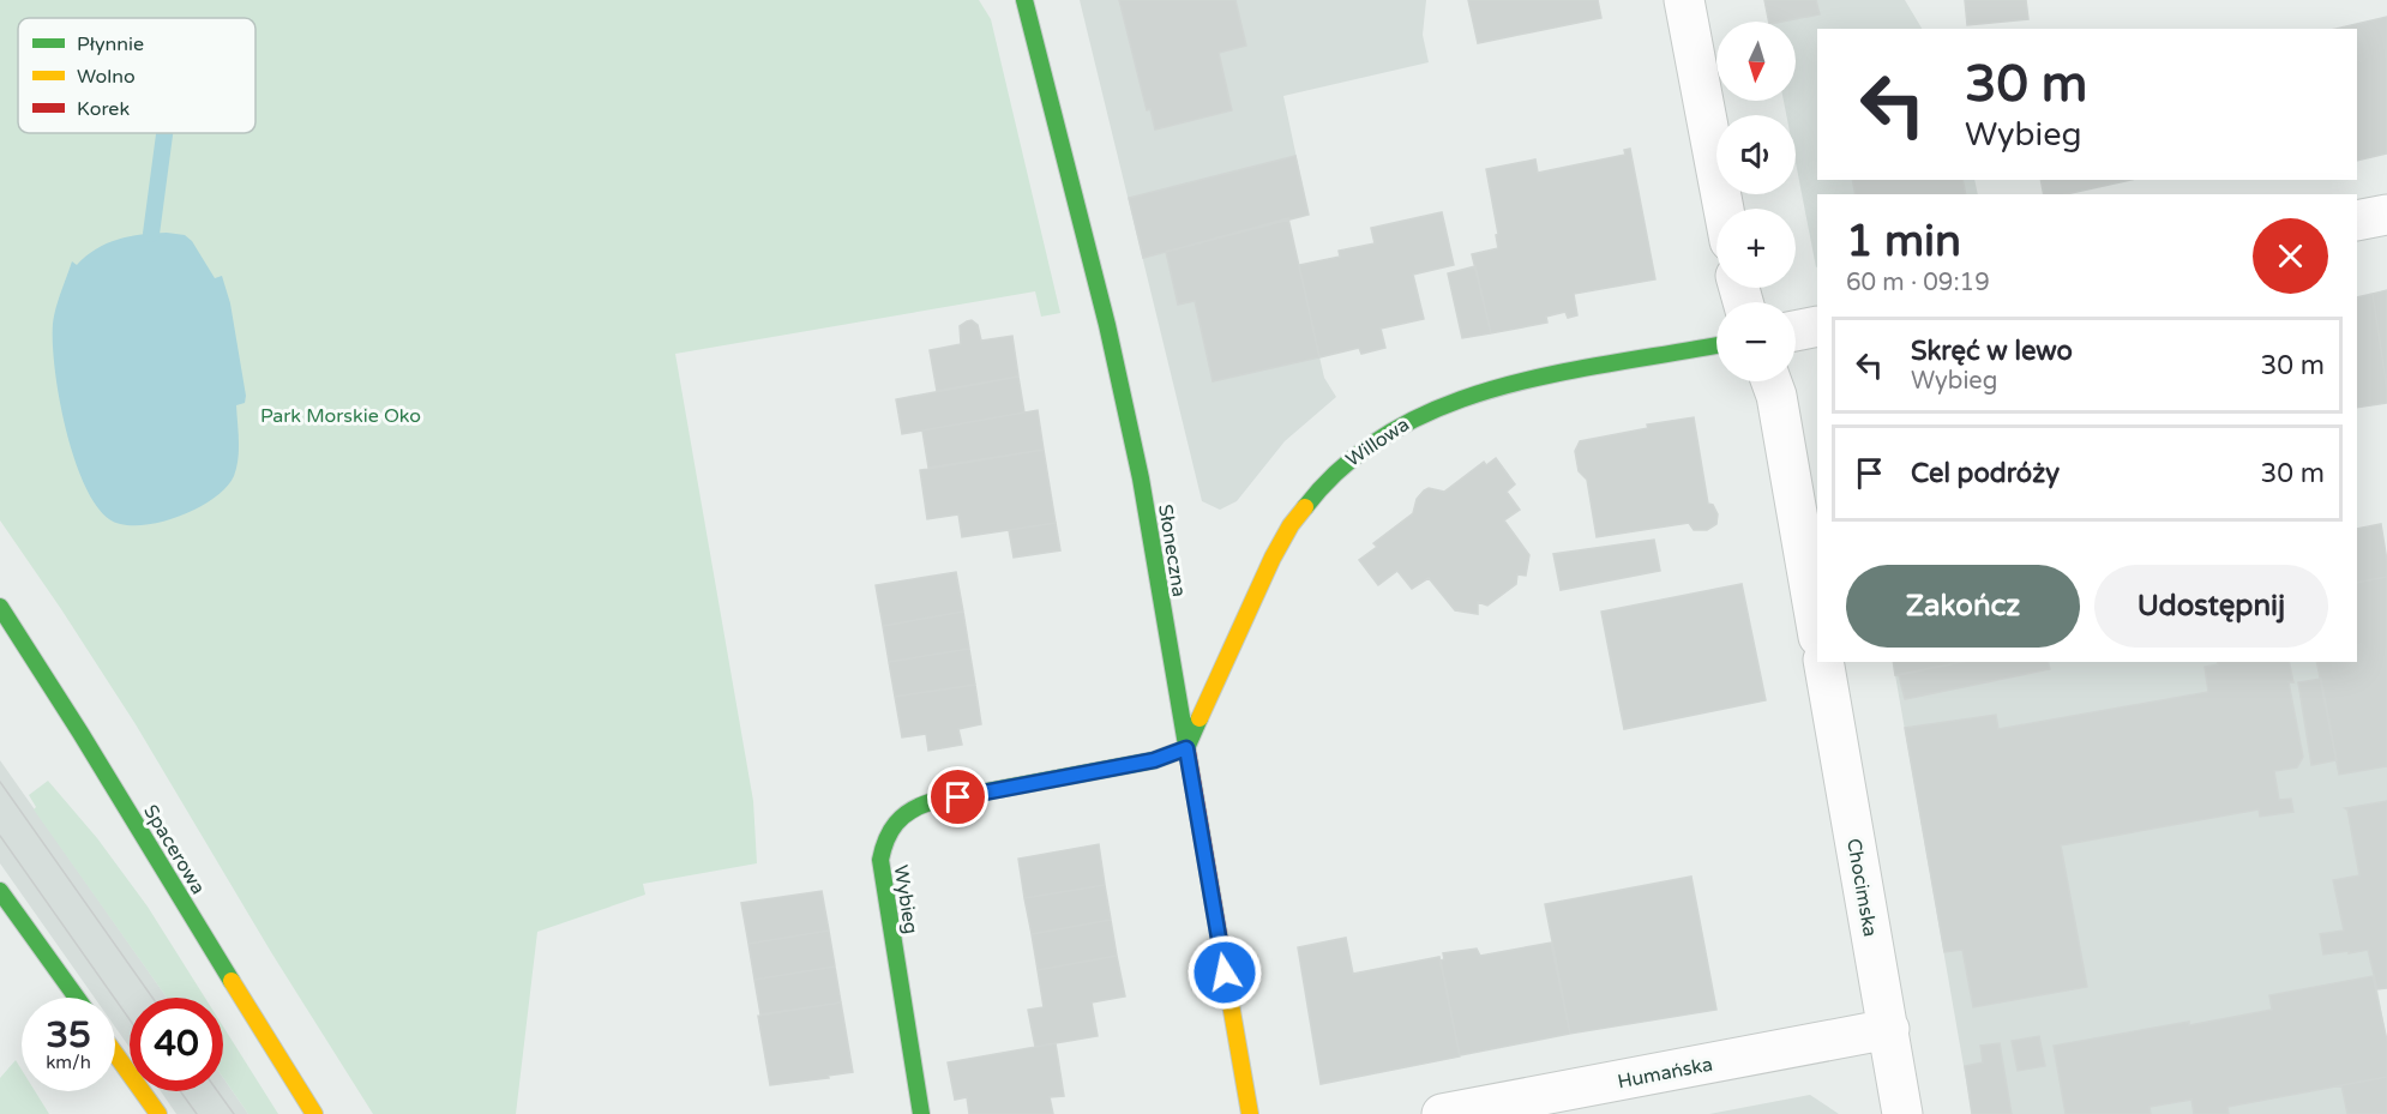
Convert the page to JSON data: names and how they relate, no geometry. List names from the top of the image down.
{
  "streets": {
    "street": [
      "Willowa",
      "Słoneczna",
      "Spacerowa",
      "Chocimska",
      "Wybieg",
      "Humańska"
    ]
  },
  "crossings": [
    ["Willowa", "Słoneczna"],
    ["Willowa", "Wybieg"],
    ["Słoneczna", "Wybieg"],
    ["Chocimska", "Humańska"]
  ],
  "parks": ["Park Morskie Oko"],
  "legend": ["Płynnie", "Wolno", "Korek"],
  "north": "bottom",
  "page": {
    "map_buttons": ["+", "−"],
    "turn": ["30 m", "Wybieg"],
    "heading": ["1 min", "60 m · 09:19"],
    "list": [
      {
        "name": "Skręć w lewo",
        "note": "Wybieg",
        "value": "30 m"
      },
      {
        "name": "Cel podróży",
        "value": "30 m"
      }
    ],
    "buttons": ["Zakończ", "Udostępnij"],
    "speed": "35 km/h",
    "limit": "40"
  }
}
